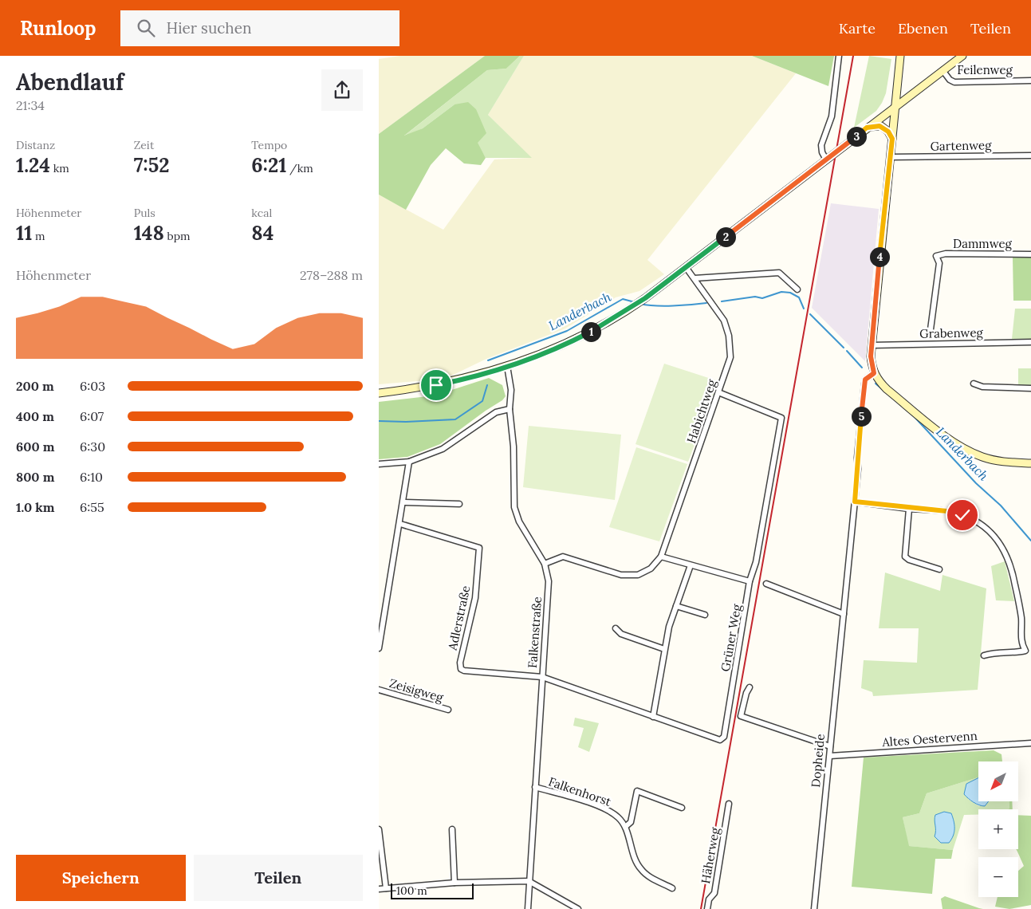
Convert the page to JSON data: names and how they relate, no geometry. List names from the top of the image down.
{
  "streets": {
    "street": [
      "Feilenweg",
      "Gartenweg",
      "Dammweg",
      "Grabenweg",
      "Habichtweg",
      "Adlerstraße",
      "Falkenstraße",
      "Grüner Weg",
      "Zeisigweg",
      "Altes Oestervenn",
      "Dopheide",
      "Falkenhorst",
      "Häherweg"
    ]
  },
  "crossings": [
    ["Habichtweg", "Falkenstraße"],
    ["Habichtweg", "Grüner Weg"],
    ["Adlerstraße", "Falkenstraße"],
    ["Adlerstraße", "Grüner Weg"],
    ["Falkenstraße", "Grüner Weg"],
    ["Falkenstraße", "Falkenhorst"],
    ["Altes Oestervenn", "Dopheide"]
  ],
  "water": ["Landerbach"],
  "scale_bar": "100 m",
  "north": "bottom left",
  "page": {
    "header": "Runloop",
    "search": "Hier suchen",
    "nav": ["Karte", "Ebenen", "Teilen"],
    "heading": ["Abendlauf", "21:34"],
    "stats": [
      ["Distanz", "1.24 km"],
      ["Zeit", "7:52"],
      ["Tempo", "6:21 /km"],
      ["Höhenmeter", "11 m"],
      ["Puls", "148 bpm"],
      ["kcal", "84"]
    ],
    "pins": [
      "3",
      "2",
      "4",
      "1",
      "5"
    ],
    "chart": ["Höhenmeter", "278–288 m"],
    "list": [
      {
        "name": "200 m",
        "note": "6:03"
      },
      {
        "name": "400 m",
        "note": "6:07"
      },
      {
        "name": "600 m",
        "note": "6:30"
      },
      {
        "name": "800 m",
        "note": "6:10"
      },
      {
        "name": "1.0 km",
        "note": "6:55"
      }
    ],
    "map_buttons": ["+", "−"],
    "buttons": ["Speichern", "Teilen"],
    "scale": "100 m"
  }
}
